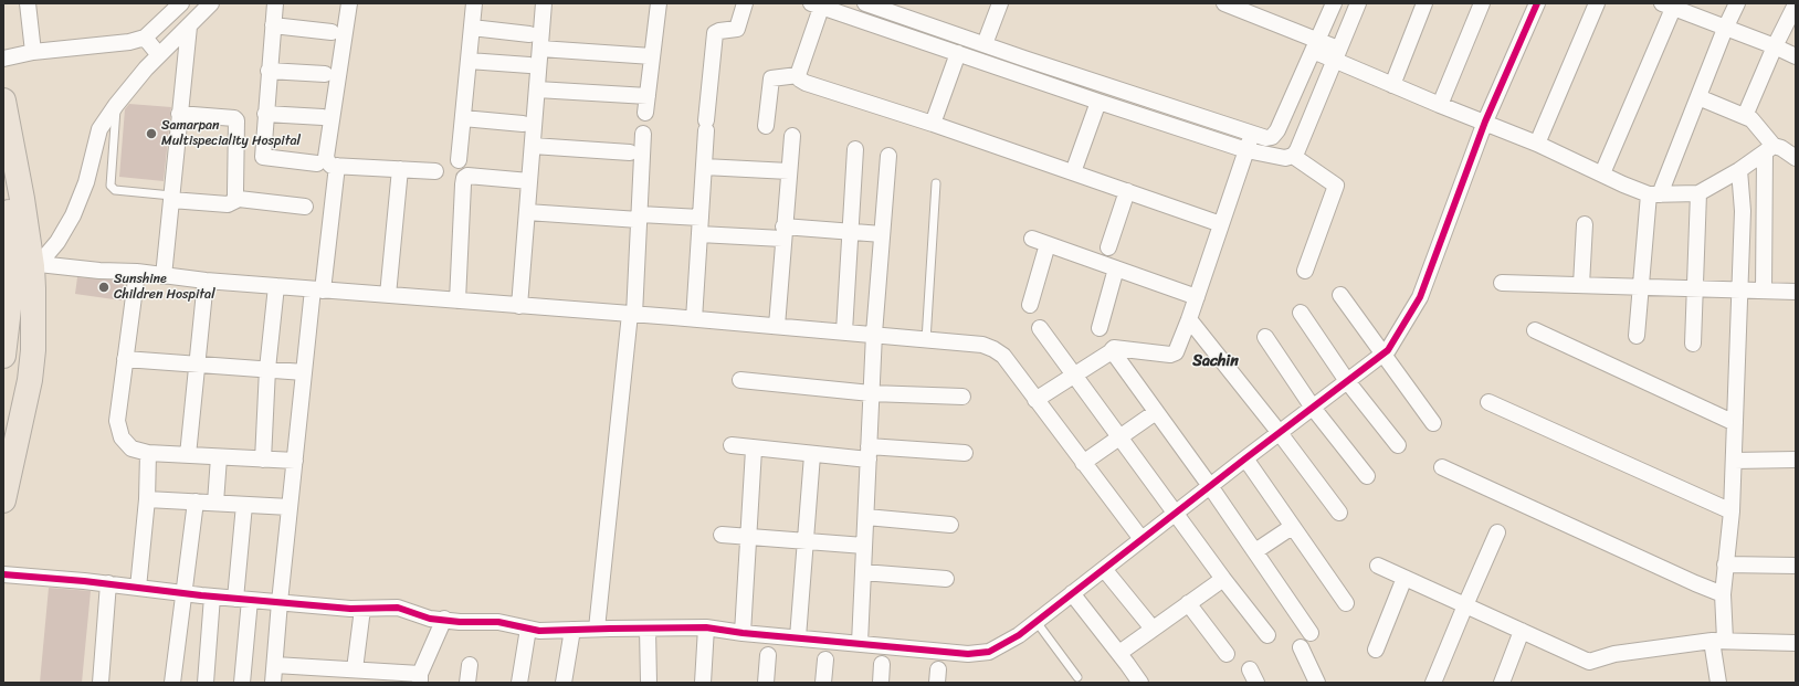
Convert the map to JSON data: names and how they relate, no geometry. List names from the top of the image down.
{
  "districts": ["Sachin"],
  "places": ["Samarpan Multispeciality Hospital", "Sunshine Children Hospital"]
}
